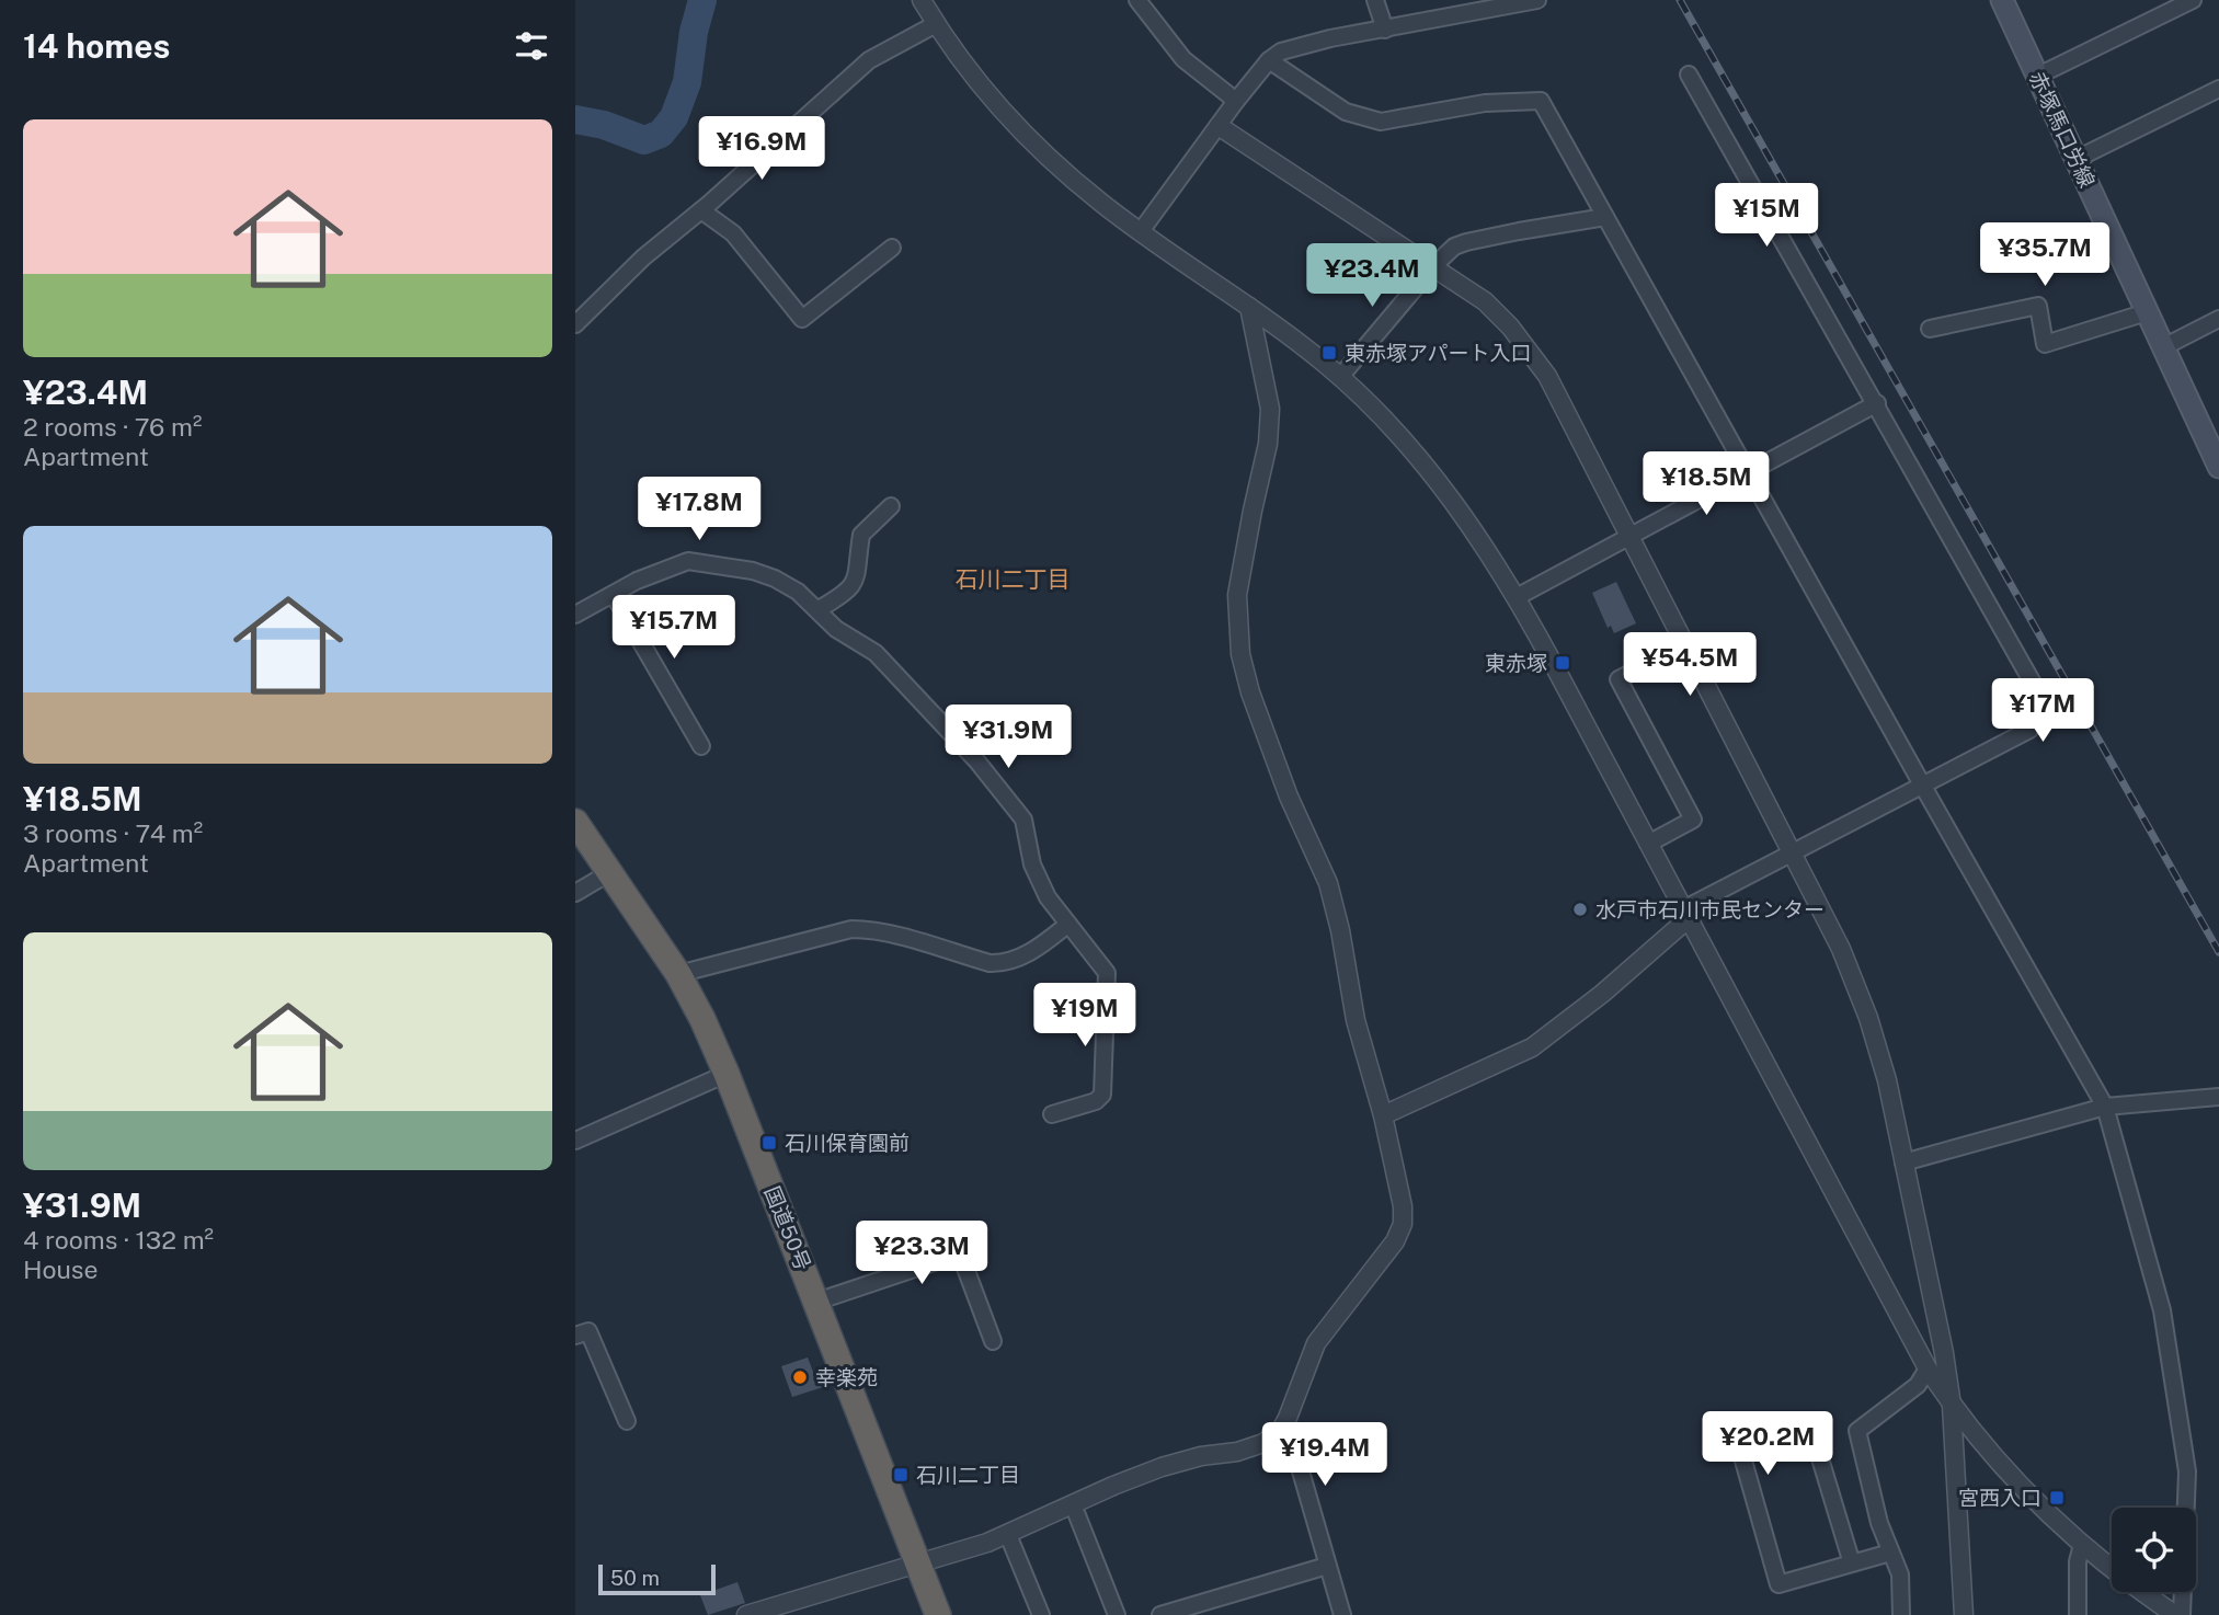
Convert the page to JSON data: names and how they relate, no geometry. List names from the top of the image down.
{
  "streets": {
    "highway": ["国道50号"],
    "main road": ["赤塚馬口労線"]
  },
  "districts": ["石川二丁目"],
  "places": {
    "transit": [
      "東赤塚アパート入口",
      "東赤塚",
      "石川保育園前",
      "石川二丁目",
      "宮西入口"
    ],
    "other": ["水戸市石川市民センター", "幸楽苑"]
  },
  "scale_bar": "50 m",
  "page": {
    "heading": "14 homes",
    "list": [
      {
        "name": "¥23.4M",
        "note": "2 rooms · 76 m² · Apartment"
      },
      {
        "name": "¥18.5M",
        "note": "3 rooms · 74 m² · Apartment"
      },
      {
        "name": "¥31.9M",
        "note": "4 rooms · 132 m² · House"
      }
    ],
    "price": [
      "¥16.9M",
      "¥15M",
      "¥35.7M",
      "¥23.4M",
      "¥18.5M",
      "¥17.8M",
      "¥15.7M",
      "¥54.5M",
      "¥17M",
      "¥31.9M",
      "¥19M",
      "¥23.3M",
      "¥20.2M",
      "¥19.4M"
    ],
    "scale": "50 m"
  }
}
